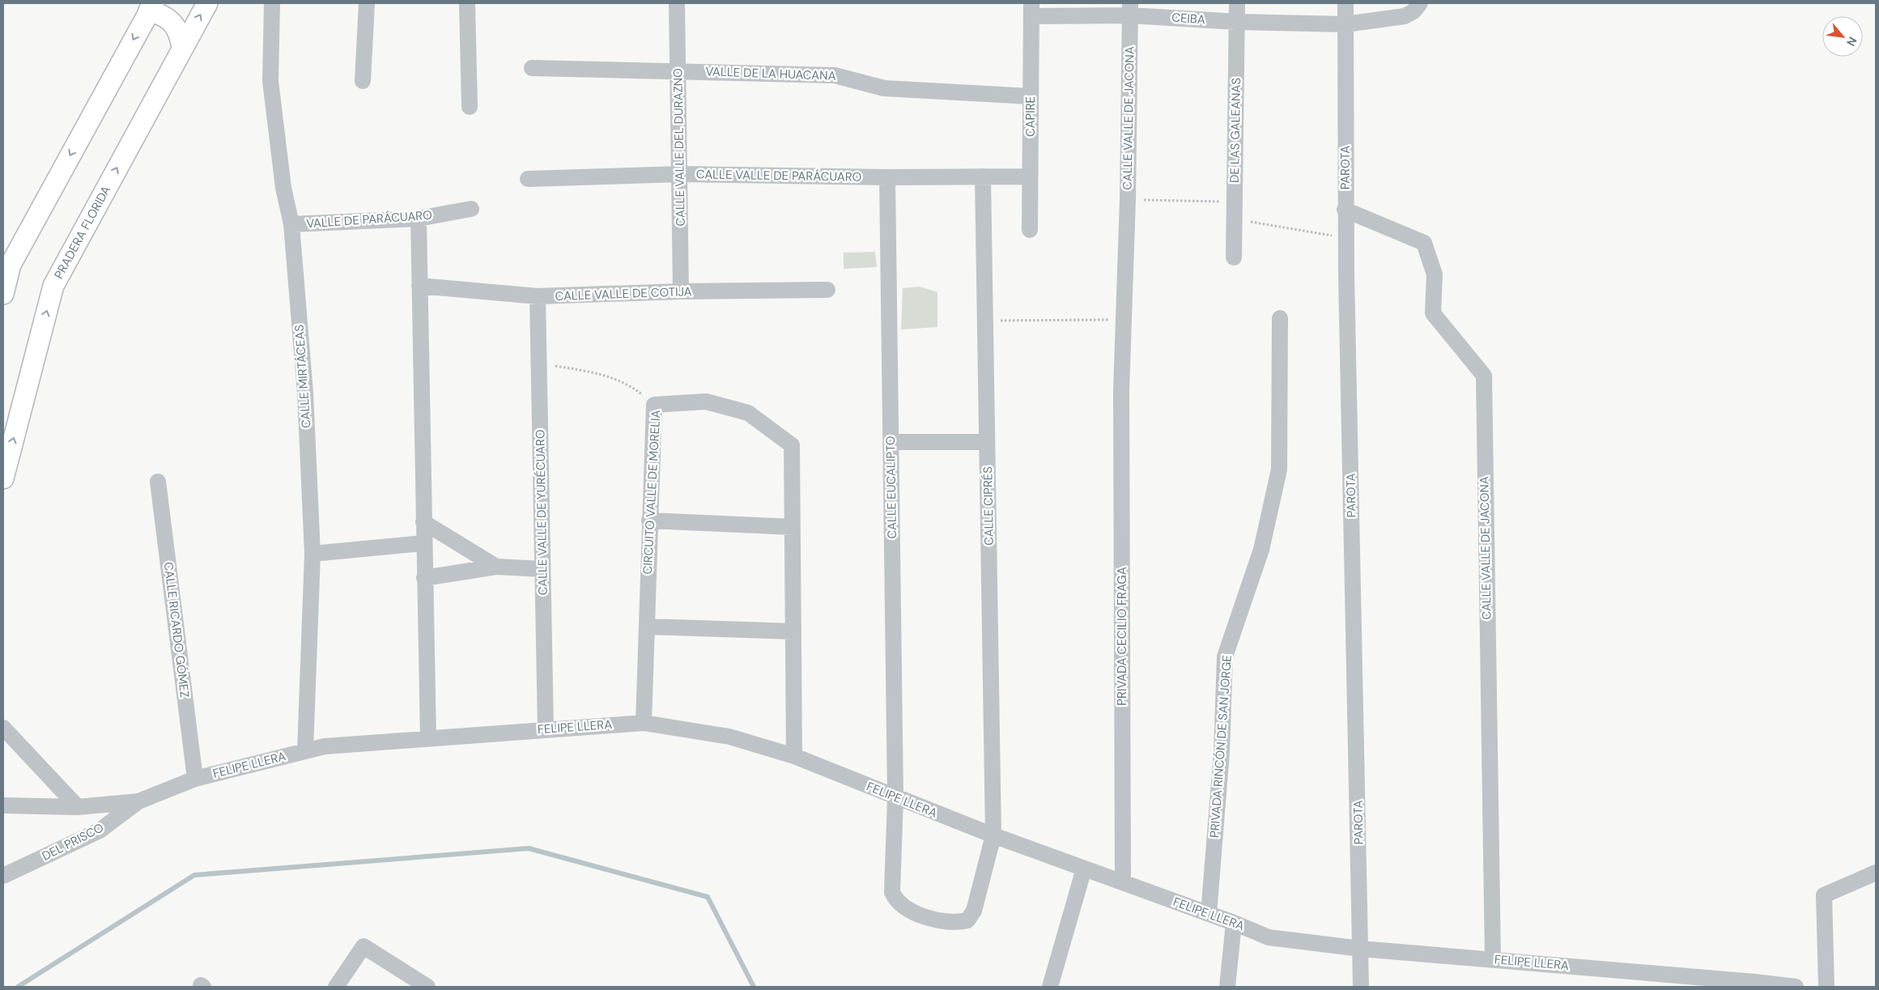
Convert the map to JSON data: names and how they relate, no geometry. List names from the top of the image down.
{
  "streets": {
    "main road": ["PRADERA FLORIDA"],
    "street": [
      "CEIBA",
      "VALLE DE LA HUACANA",
      "CAPIRE",
      "CALLE VALLE DE JACONA",
      "DE LAS GALEANAS",
      "CALLE VALLE DEL DURAZNO",
      "PAROTA",
      "CALLE VALLE DE PARÁCUARO",
      "VALLE DE PARÁCUARO",
      "CALLE VALLE DE COTIJA",
      "CALLE MIRTÁCEAS",
      "CALLE EUCALIPTO",
      "CIRCUITO VALLE DE MORELIA",
      "CALLE CIPRÉS",
      "CALLE VALLE DE YURÉCUARO",
      "CALLE RICARDO GÓMEZ",
      "PRIVADA CECILIO FRAGA",
      "FELIPE LLERA",
      "PRIVADA RINCÓN DE SAN JORGE",
      "DEL PRISCO"
    ]
  },
  "crossings": [
    ["CEIBA", "CAPIRE"],
    ["CEIBA", "CALLE VALLE DE JACONA"],
    ["CEIBA", "DE LAS GALEANAS"],
    ["CEIBA", "PAROTA"],
    ["VALLE DE LA HUACANA", "CAPIRE"],
    ["VALLE DE LA HUACANA", "CALLE VALLE DEL DURAZNO"],
    ["CAPIRE", "CALLE VALLE DE PARÁCUARO"],
    ["CALLE VALLE DE JACONA", "DE LAS GALEANAS"],
    ["CALLE VALLE DE JACONA", "PAROTA"],
    ["CALLE VALLE DE JACONA", "PRIVADA CECILIO FRAGA"],
    ["CALLE VALLE DE JACONA", "FELIPE LLERA"],
    ["CALLE VALLE DEL DURAZNO", "CALLE VALLE DE PARÁCUARO"],
    ["CALLE VALLE DEL DURAZNO", "CALLE VALLE DE COTIJA"],
    ["PAROTA", "FELIPE LLERA"],
    ["CALLE VALLE DE PARÁCUARO", "CALLE EUCALIPTO"],
    ["CALLE VALLE DE PARÁCUARO", "CALLE CIPRÉS"],
    ["VALLE DE PARÁCUARO", "CALLE MIRTÁCEAS"],
    ["CALLE VALLE DE COTIJA", "CALLE VALLE DE YURÉCUARO"],
    ["CALLE MIRTÁCEAS", "FELIPE LLERA"],
    ["CALLE EUCALIPTO", "CALLE CIPRÉS"],
    ["CALLE EUCALIPTO", "FELIPE LLERA"],
    ["CIRCUITO VALLE DE MORELIA", "FELIPE LLERA"],
    ["CALLE CIPRÉS", "FELIPE LLERA"],
    ["CALLE VALLE DE YURÉCUARO", "FELIPE LLERA"],
    ["CALLE RICARDO GÓMEZ", "FELIPE LLERA"],
    ["PRIVADA CECILIO FRAGA", "FELIPE LLERA"],
    ["FELIPE LLERA", "PRIVADA RINCÓN DE SAN JORGE"],
    ["FELIPE LLERA", "DEL PRISCO"]
  ],
  "north": "bottom right"
}
